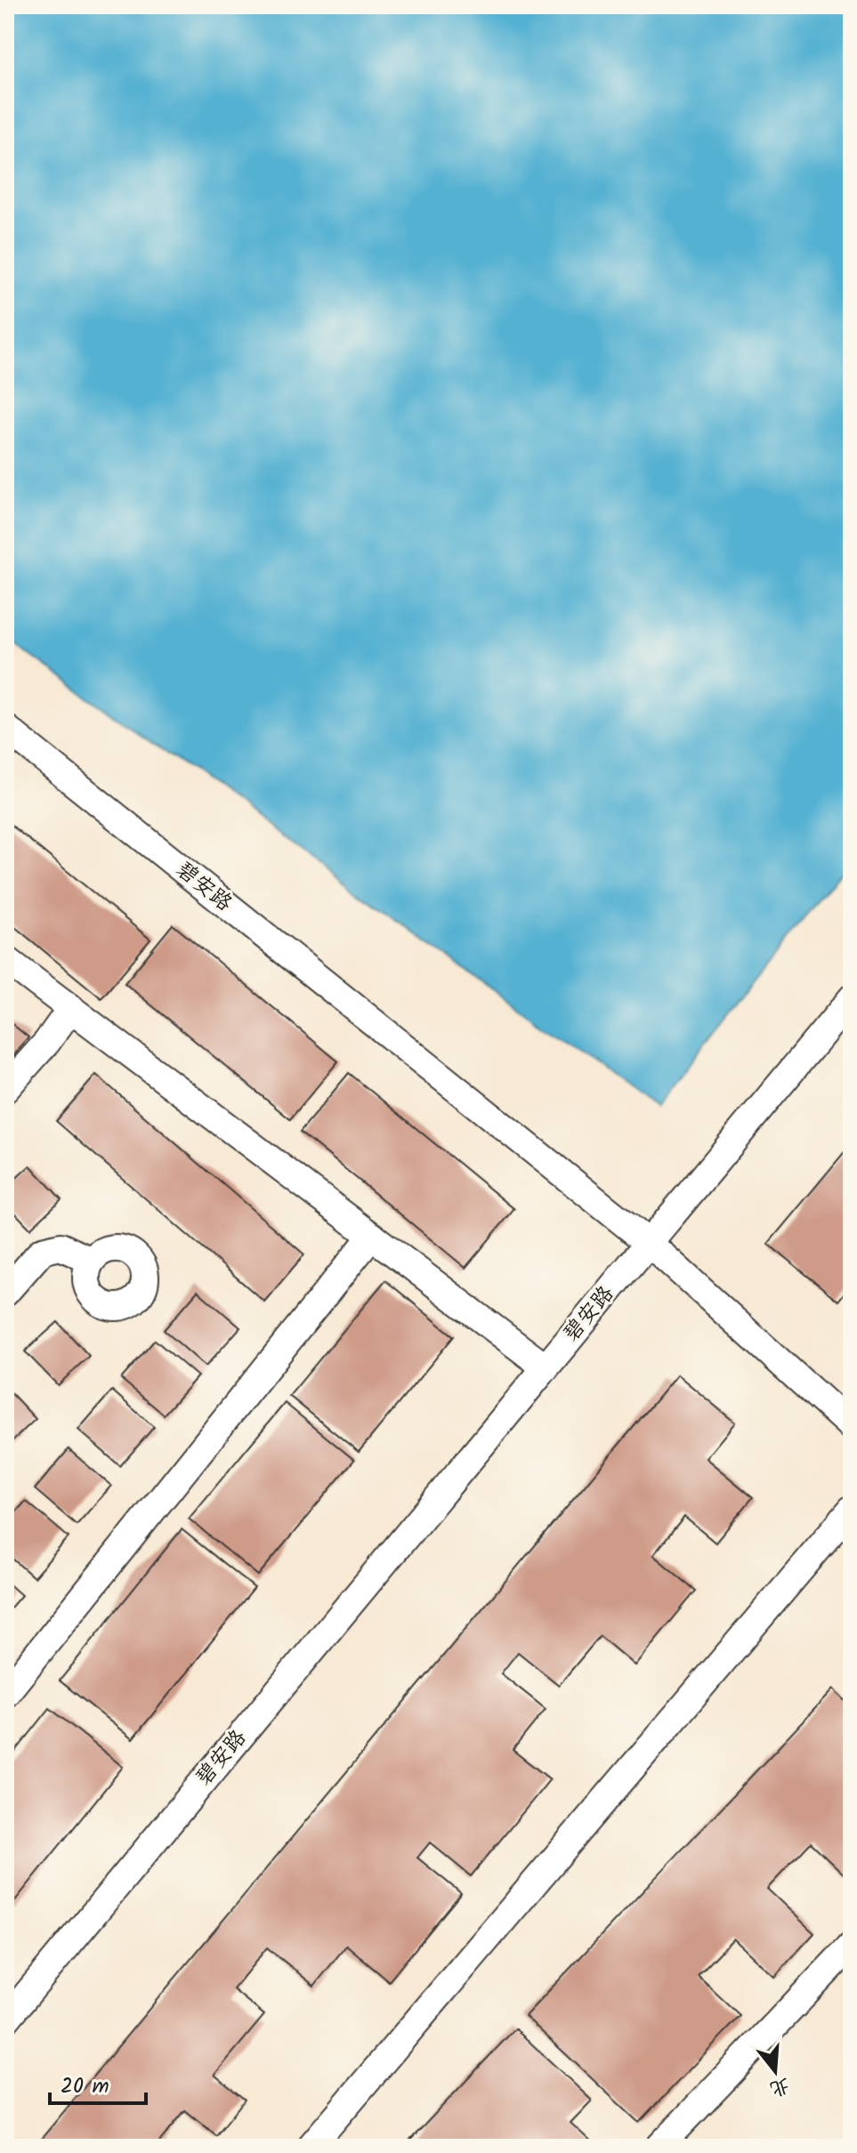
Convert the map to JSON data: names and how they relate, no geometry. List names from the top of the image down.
{
  "streets": {
    "street": ["碧安路"]
  },
  "scale_bar": "20 m",
  "north": "bottom"
}
